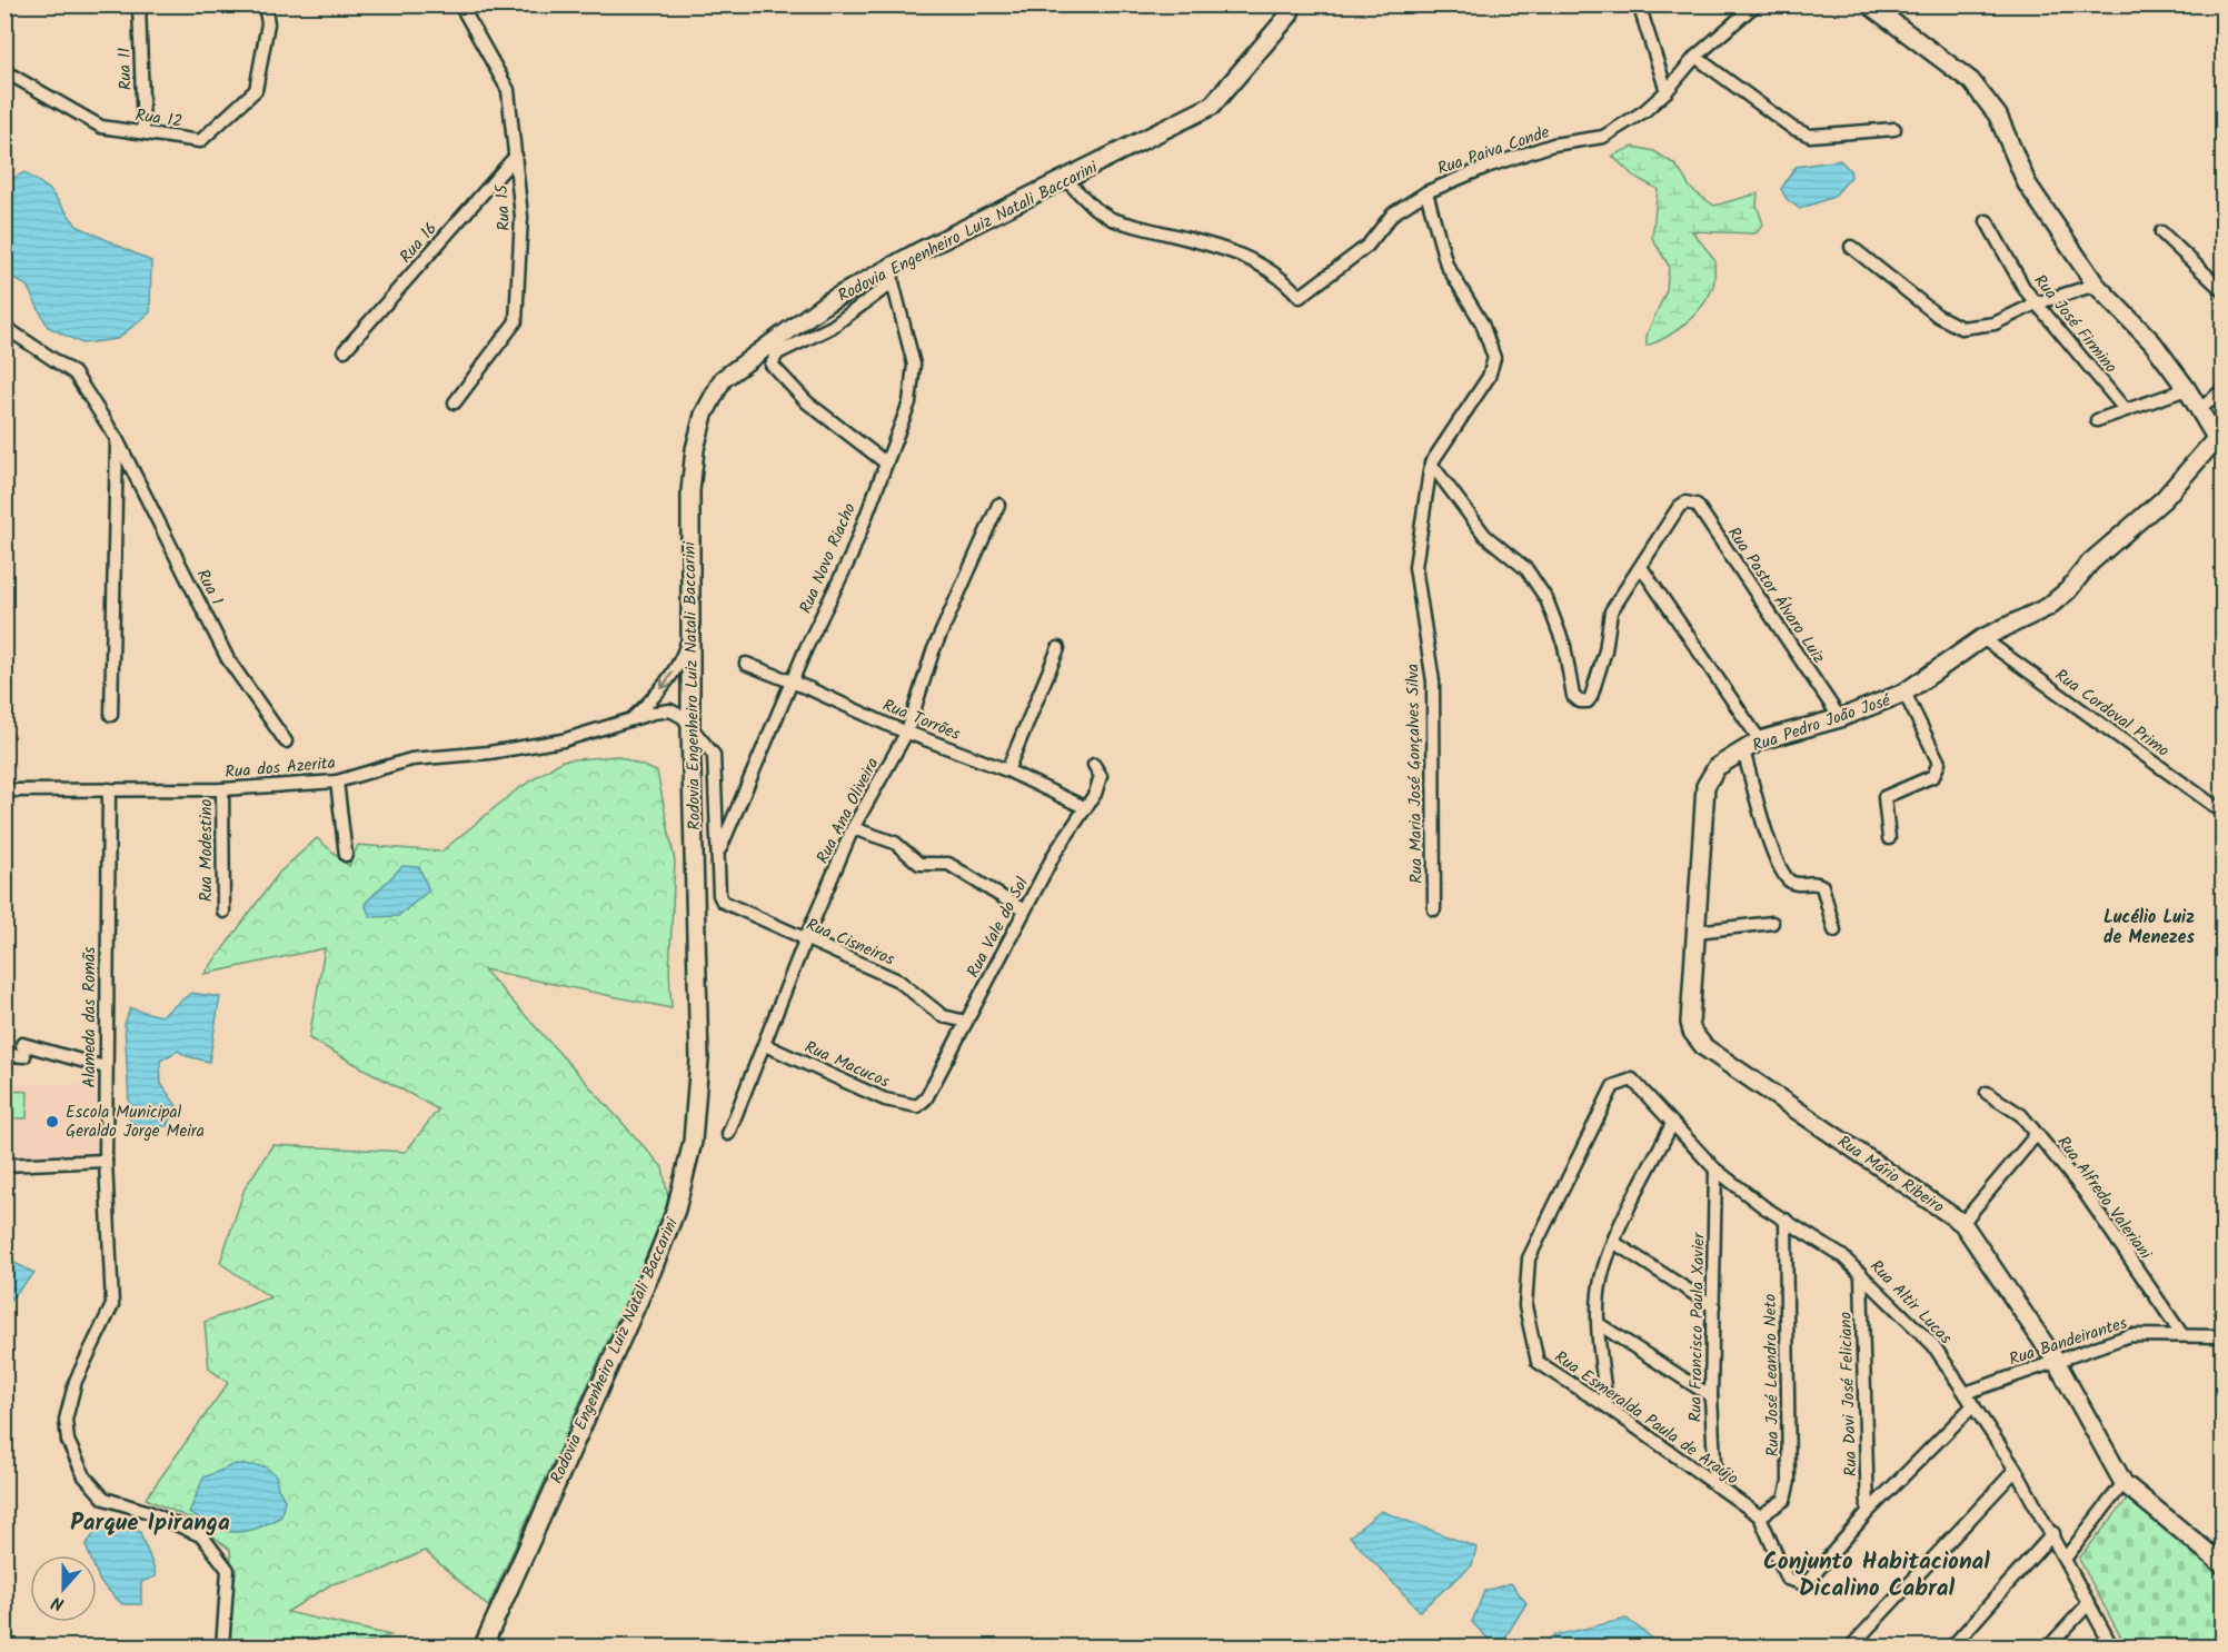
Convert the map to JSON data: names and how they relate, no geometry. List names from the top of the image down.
{
  "streets": {
    "street": [
      "Rua 11",
      "Rua 12",
      "Rua Paiva Conde",
      "Rua 15",
      "Rodovia Engenheiro Luiz Natali Baccarini",
      "Rua 16",
      "Rua José Firmino",
      "Rua Novo Riacho",
      "Rua 1",
      "Rua Pastor Álvaro Luiz",
      "Rua Cordoval Primo",
      "Rua Torrões",
      "Rua Pedro João José",
      "Rua dos Azerita",
      "Rua Maria José Gonçalves Silva",
      "Rua Ana Oliveira",
      "Rua Modestino",
      "Rua Vale do Sol",
      "Rua Cisneiros",
      "Alameda das Romãs",
      "Rua Macucos",
      "Rua Mário Ribeiro",
      "Rua Alfredo Valeriani",
      "Rua Altir Lucas",
      "Rua Francisco Paula Xavier",
      "Rua Bandeirantes",
      "Rua José Leandro Neto",
      "Rua Davi José Feliciano",
      "Rua Esmeralda Paula de Araújo"
    ]
  },
  "crossings": [
    ["Rua 11", "Rua 12"],
    ["Rua Paiva Conde", "Rodovia Engenheiro Luiz Natali Baccarini"],
    ["Rua Paiva Conde", "Rua Maria José Gonçalves Silva"],
    ["Rua 15", "Rua 16"],
    ["Rodovia Engenheiro Luiz Natali Baccarini", "Rua Novo Riacho"],
    ["Rodovia Engenheiro Luiz Natali Baccarini", "Rua dos Azerita"],
    ["Rua Novo Riacho", "Rua Torrões"],
    ["Rua Novo Riacho", "Rua Cisneiros"],
    ["Rua Pastor Álvaro Luiz", "Rua Pedro João José"],
    ["Rua Cordoval Primo", "Rua Pedro João José"],
    ["Rua Torrões", "Rua Ana Oliveira"],
    ["Rua Torrões", "Rua Vale do Sol"],
    ["Rua Pedro João José", "Rua Mário Ribeiro"],
    ["Rua dos Azerita", "Rua Modestino"],
    ["Rua dos Azerita", "Alameda das Romãs"],
    ["Rua Ana Oliveira", "Rua Cisneiros"],
    ["Rua Ana Oliveira", "Rua Macucos"],
    ["Rua Vale do Sol", "Rua Cisneiros"],
    ["Rua Vale do Sol", "Rua Macucos"],
    ["Rua Mário Ribeiro", "Rua Bandeirantes"],
    ["Rua Alfredo Valeriani", "Rua Bandeirantes"],
    ["Rua Altir Lucas", "Rua Francisco Paula Xavier"],
    ["Rua Altir Lucas", "Rua Bandeirantes"],
    ["Rua Altir Lucas", "Rua José Leandro Neto"],
    ["Rua Altir Lucas", "Rua Davi José Feliciano"],
    ["Rua Altir Lucas", "Rua Esmeralda Paula de Araújo"],
    ["Rua Francisco Paula Xavier", "Rua Esmeralda Paula de Araújo"],
    ["Rua José Leandro Neto", "Rua Esmeralda Paula de Araújo"]
  ],
  "districts": ["Lucélio Luiz de Menezes", "Parque Ipiranga", "Conjunto Habitacional Dicalino Cabral"],
  "places": ["Escola Municipal Geraldo Jorge Meira"],
  "north": "bottom"
}
